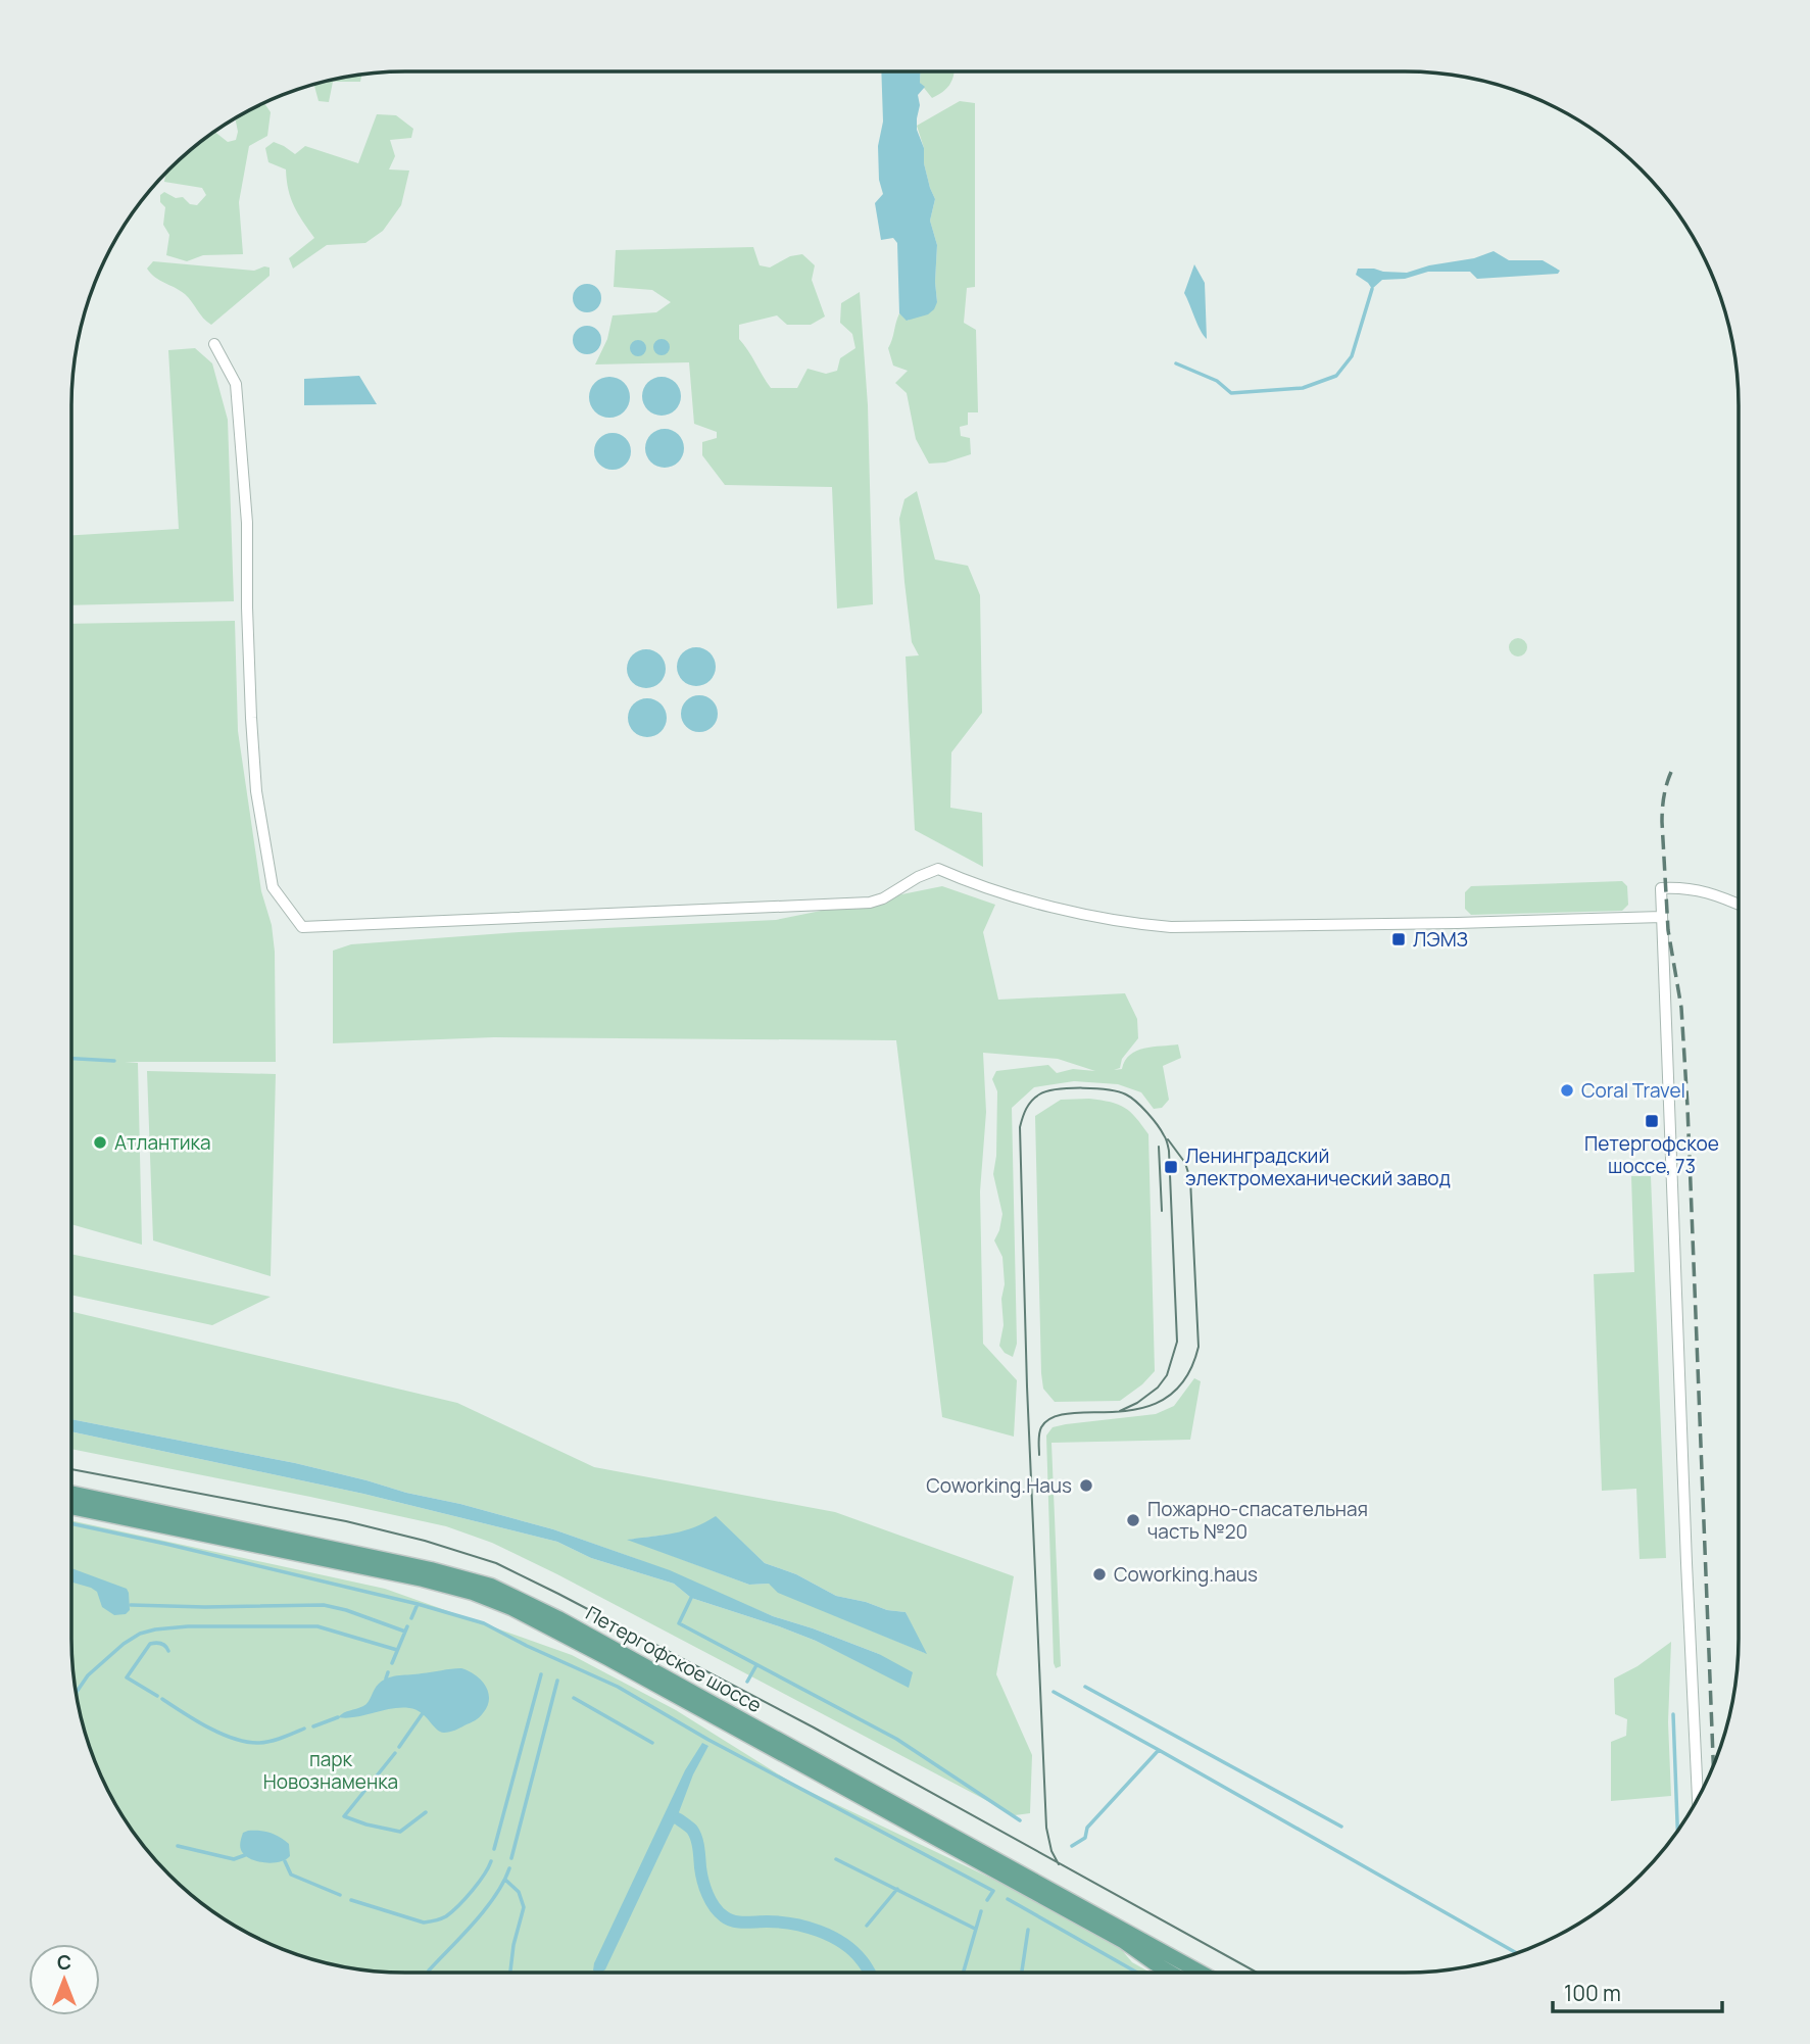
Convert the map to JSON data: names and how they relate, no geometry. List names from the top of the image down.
{
  "streets": {
    "main road": ["Петергофское шоссе"]
  },
  "parks": ["парк Новознаменка"],
  "places": {
    "transit": ["ЛЭМЗ", "Петергофское шоссе, 73", "Ленинградский электромеханический завод"],
    "other": [
      "Coral Travel",
      "Атлантика",
      "Coworking.Haus",
      "Пожарно-спасательная часть №20",
      "Coworking.haus"
    ]
  },
  "scale_bar": "100 m",
  "north": "top"
}
